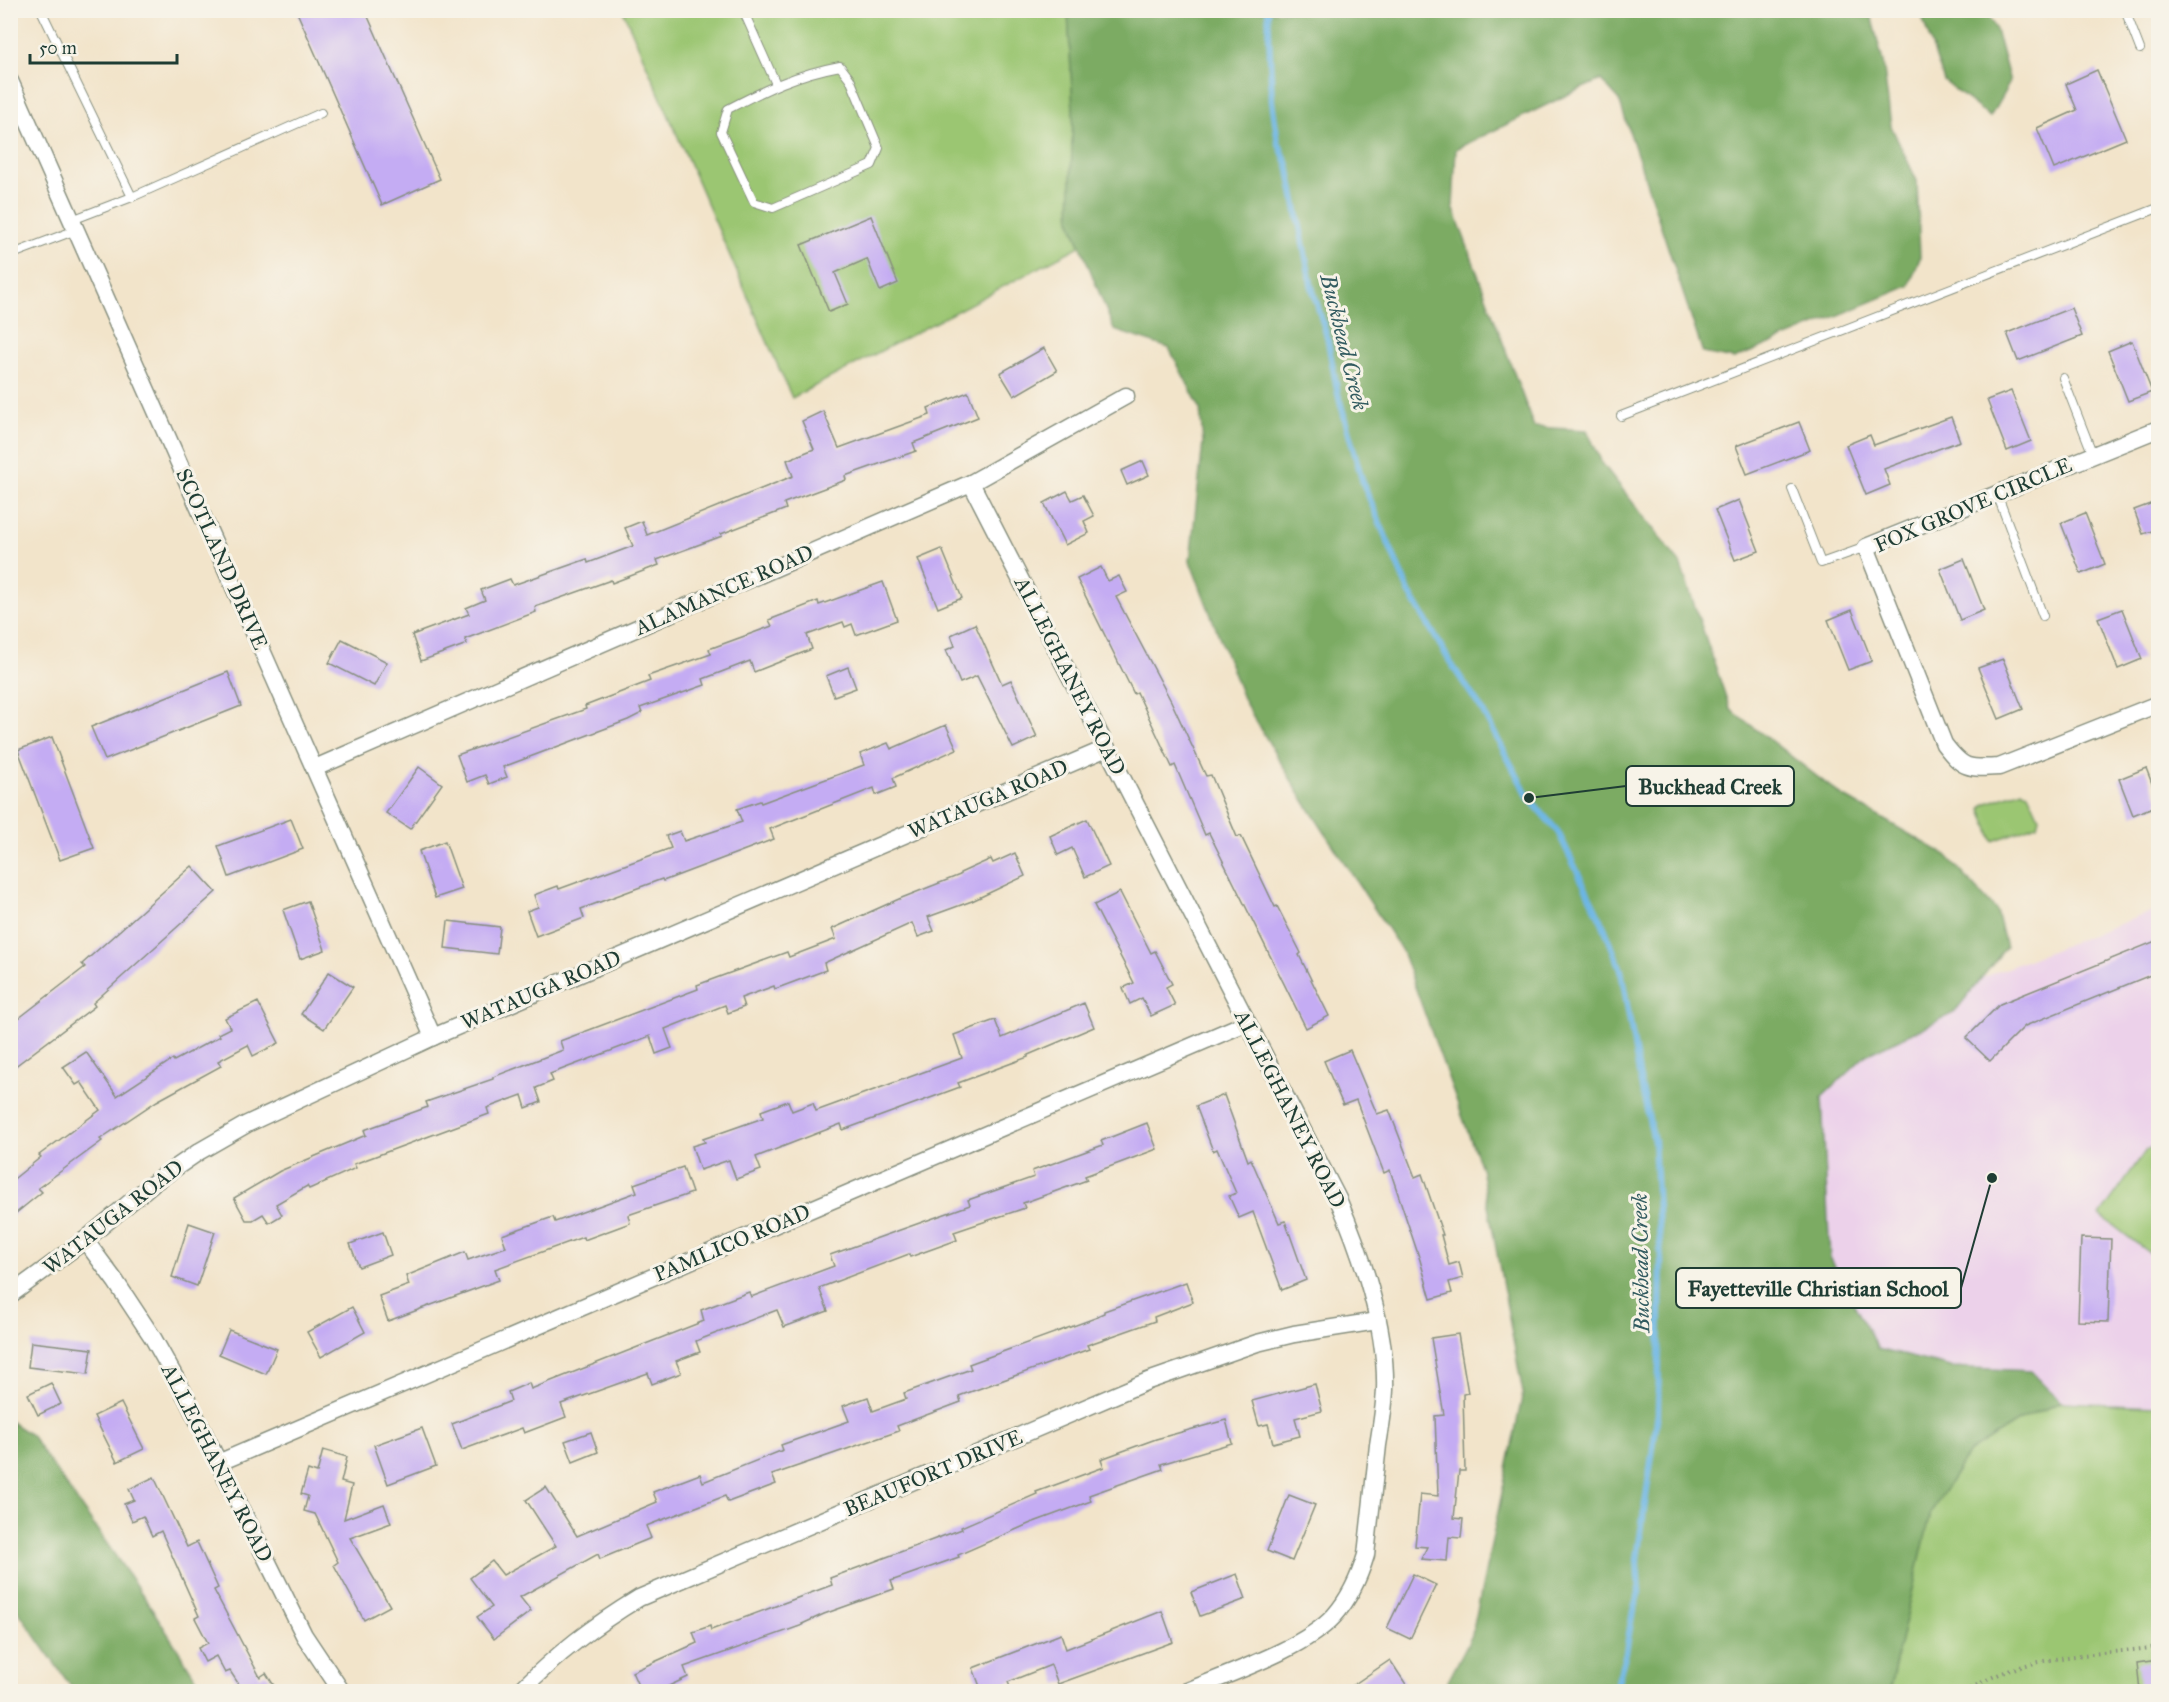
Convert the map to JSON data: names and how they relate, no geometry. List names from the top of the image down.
{
  "streets": {
    "street": [
      "FOX GROVE CIRCLE",
      "SCOTLAND DRIVE",
      "ALAMANCE ROAD",
      "ALLEGHANEY ROAD",
      "WATAUGA ROAD",
      "PAMLICO ROAD",
      "BEAUFORT DRIVE"
    ]
  },
  "crossings": [
    ["SCOTLAND DRIVE", "ALAMANCE ROAD"],
    ["SCOTLAND DRIVE", "WATAUGA ROAD"],
    ["ALAMANCE ROAD", "ALLEGHANEY ROAD"],
    ["ALLEGHANEY ROAD", "WATAUGA ROAD"],
    ["ALLEGHANEY ROAD", "PAMLICO ROAD"],
    ["ALLEGHANEY ROAD", "BEAUFORT DRIVE"]
  ],
  "water": ["Buckhead Creek"],
  "places": ["Buckhead Creek", "Fayetteville Christian School"],
  "scale_bar": "50 m"
}
